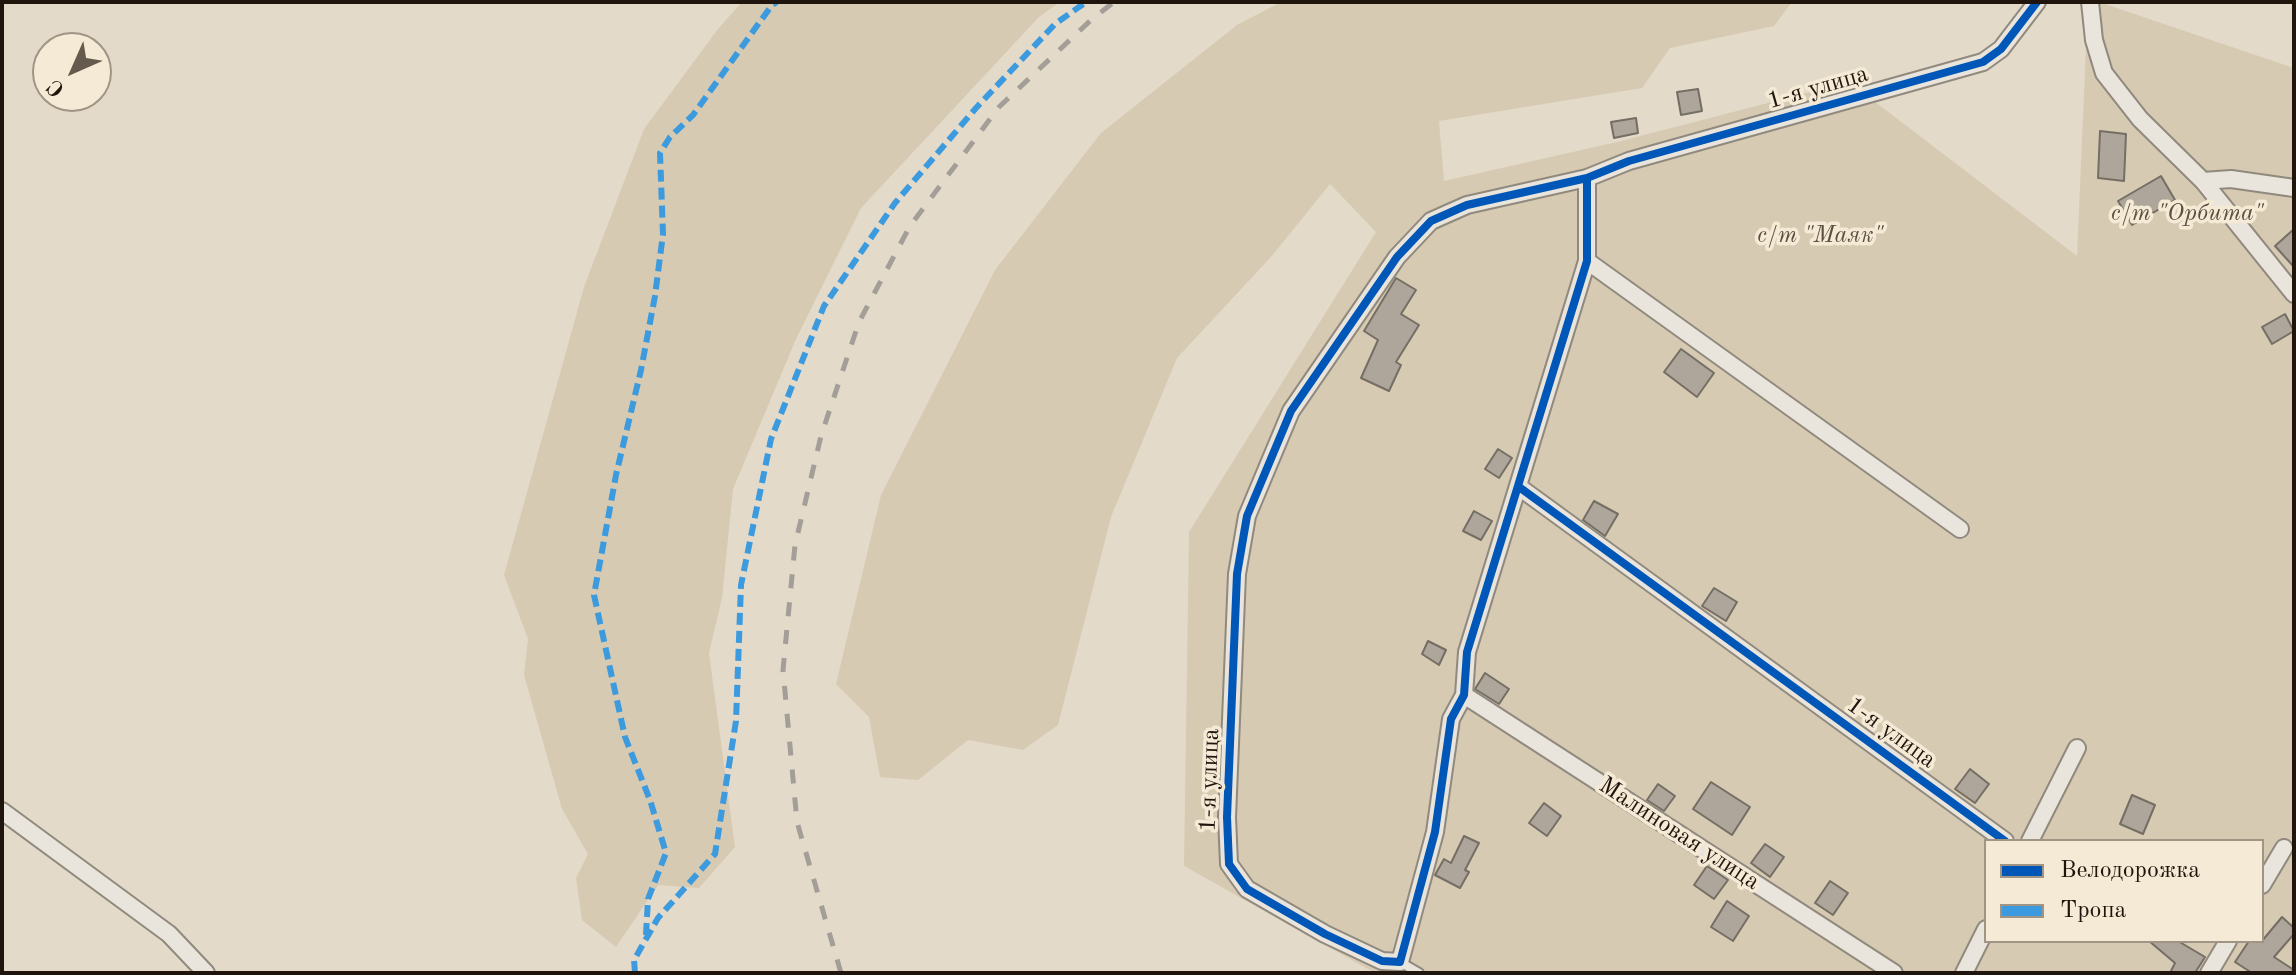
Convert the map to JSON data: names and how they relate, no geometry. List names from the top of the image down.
{
  "streets": {
    "street": ["1-я улица", "Малиновая улица"]
  },
  "parks": ["с/т \"Орбита\"", "с/т \"Маяк\""],
  "legend": ["Велодорожка", "Тропа"],
  "north": "bottom left"
}
